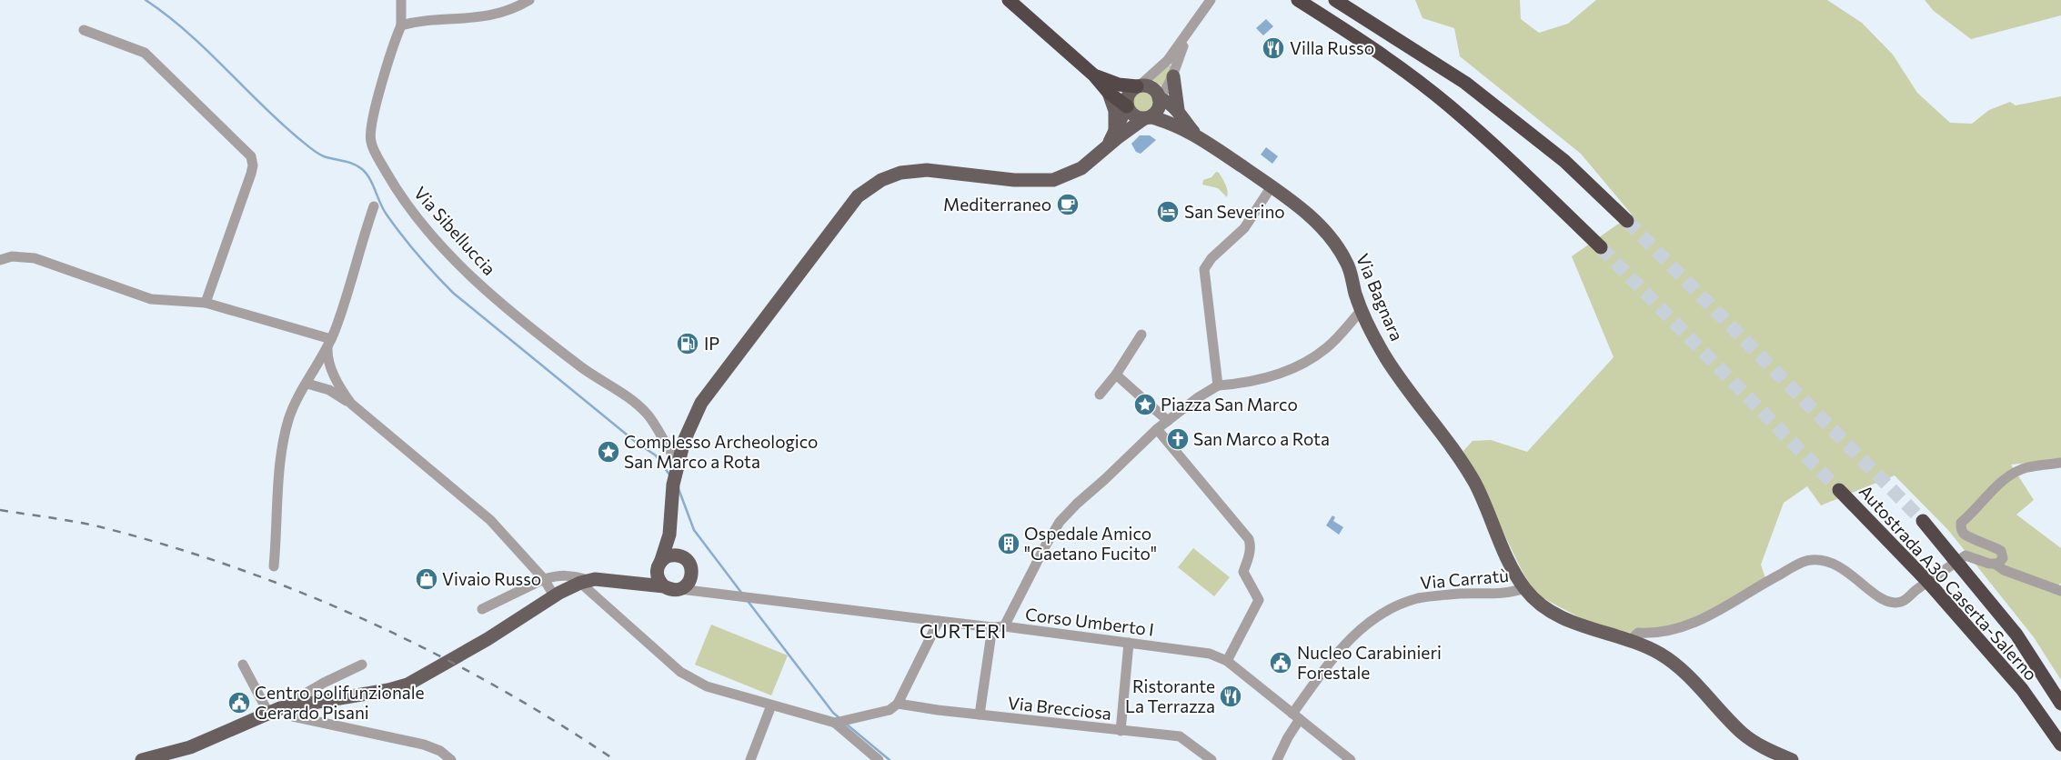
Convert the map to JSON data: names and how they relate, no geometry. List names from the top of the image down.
{
  "streets": {
    "highway": ["Autostrada A30 Caserta-Salerno"],
    "main road": ["Via Bagnara"],
    "street": [
      "Via Sibelluccia",
      "Via Carratù",
      "Corso Umberto I",
      "Via Brecciosa"
    ]
  },
  "crossings": [
    ["Via Bagnara", "Via Carratù"],
    ["Via Carratù", "Corso Umberto I"]
  ],
  "districts": ["CURTERI"],
  "places": {
    "restaurant": ["Villa Russo", "Ristorante La Terrazza"],
    "cafe": ["Mediterraneo"],
    "hotel": ["San Severino"],
    "fuel station": ["IP"],
    "place": ["Piazza San Marco", "Complesso Archeologico San Marco a Rota"],
    "church": ["San Marco a Rota"],
    "building": ["Ospedale Amico \"Gaetano Fucito\""],
    "shop": ["Vivaio Russo"],
    "public building": ["Nucleo Carabinieri Forestale", "Centro polifunzionale Gerardo Pisani"]
  }
}
